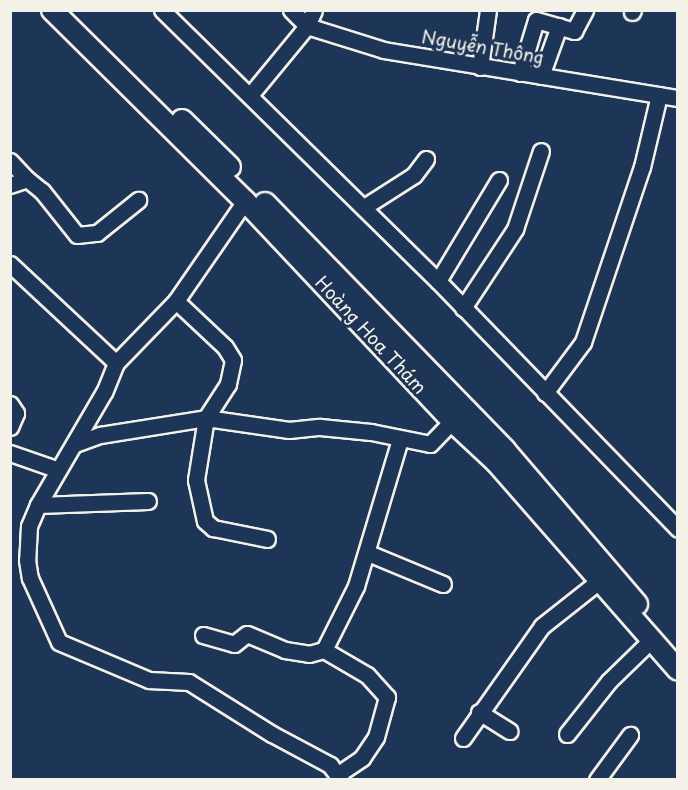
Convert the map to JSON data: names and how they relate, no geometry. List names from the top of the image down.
{
  "streets": {
    "main road": ["Hoàng Hoa Thám"],
    "street": ["Nguyễn Thông"]
  }
}
